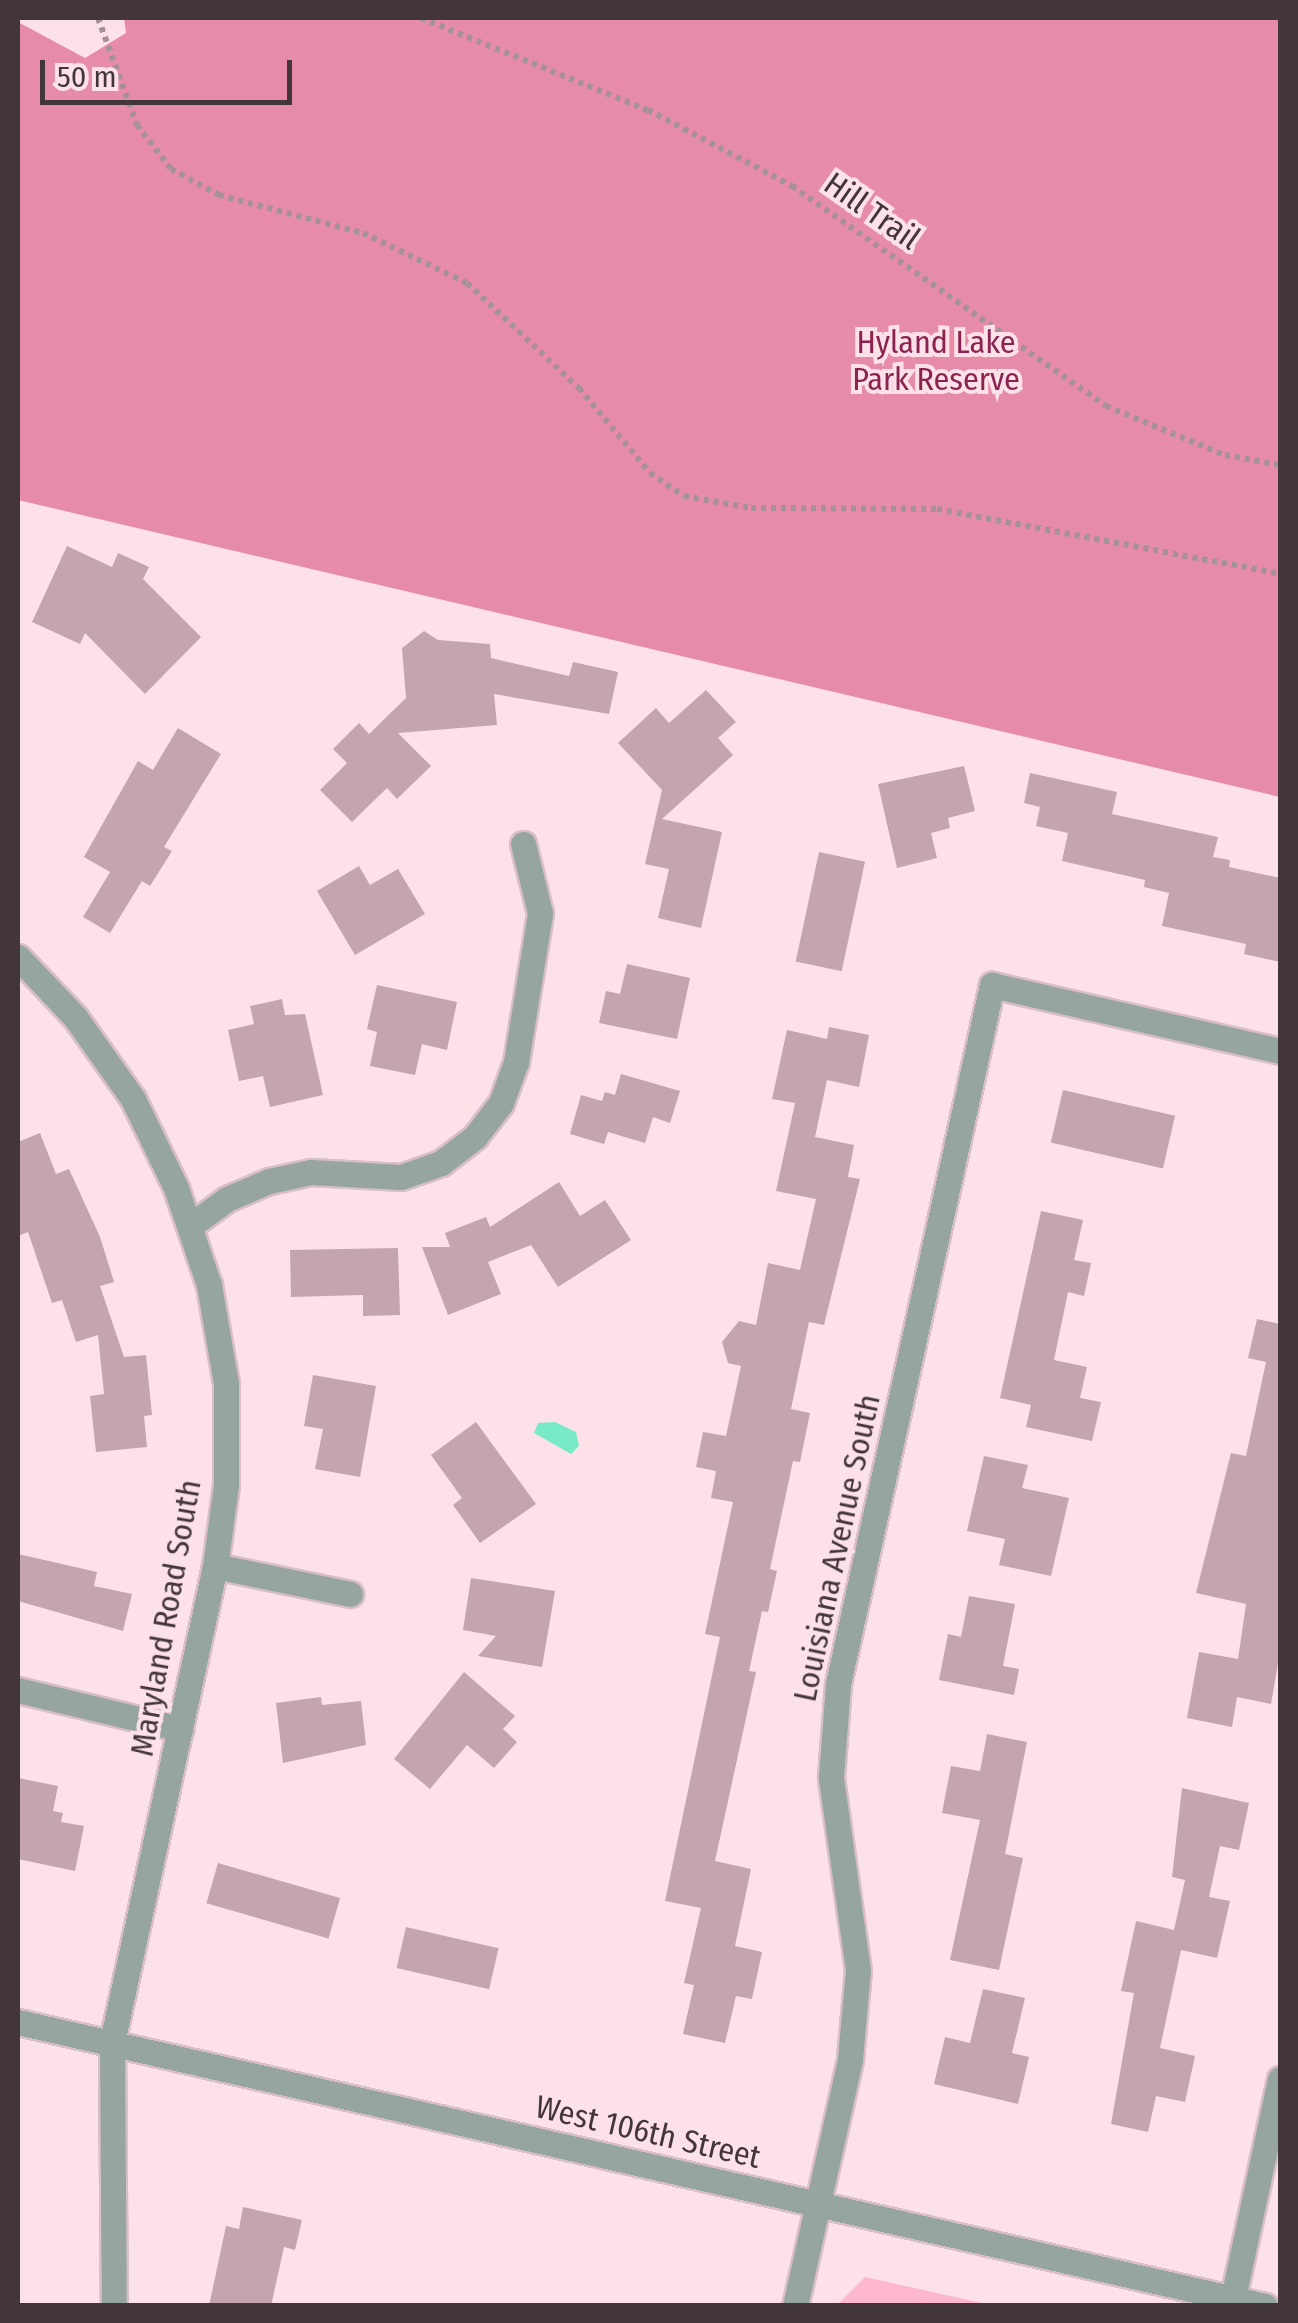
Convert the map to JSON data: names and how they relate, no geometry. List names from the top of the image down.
{
  "streets": {
    "street": ["Louisiana Avenue South", "Maryland Road South", "West 106th Street"],
    "path": ["Hill Trail"]
  },
  "crossings": [
    ["Louisiana Avenue South", "West 106th Street"],
    ["Maryland Road South", "West 106th Street"]
  ],
  "parks": ["Hyland Lake Park Reserve"],
  "scale_bar": "50 m"
}
